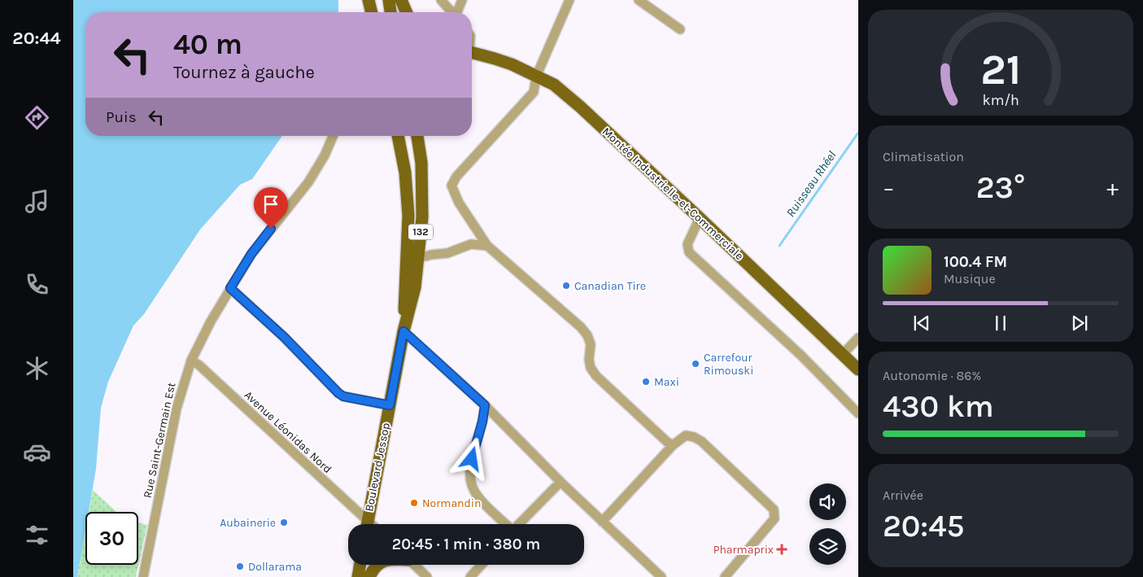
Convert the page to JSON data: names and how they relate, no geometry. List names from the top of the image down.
{
  "streets": {
    "main road": ["Montée Industrielle-et-Commerciale", "132", "Boulevard Jessop"],
    "street": ["Avenue Léonidas Nord", "Rue Saint-Germain Est"]
  },
  "crossings": [
    ["Avenue Léonidas Nord", "Rue Saint-Germain Est"]
  ],
  "water": ["Ruisseau Rhéel"],
  "places": {
    "other": [
      "Canadian Tire",
      "Carrefour Rimouski",
      "Maxi",
      "Normandin",
      "Aubainerie",
      "Dollarama"
    ],
    "health": ["Pharmaprix"]
  },
  "page": {
    "tabs": "20:44",
    "turn": ["40 m", "Tournez à gauche"],
    "then": "Puis",
    "tile": [
      "Climatisation",
      ["Autonomie · 86%", "430 km"],
      ["Arrivée", "20:45"]
    ],
    "heat": ["−", "23°", "+"],
    "song": ["100.4 FM", "Musique"],
    "limit": "30",
    "trip": "20:45 · 1 min · 380 m",
    "gauge": ["21", "km/h"]
  }
}
